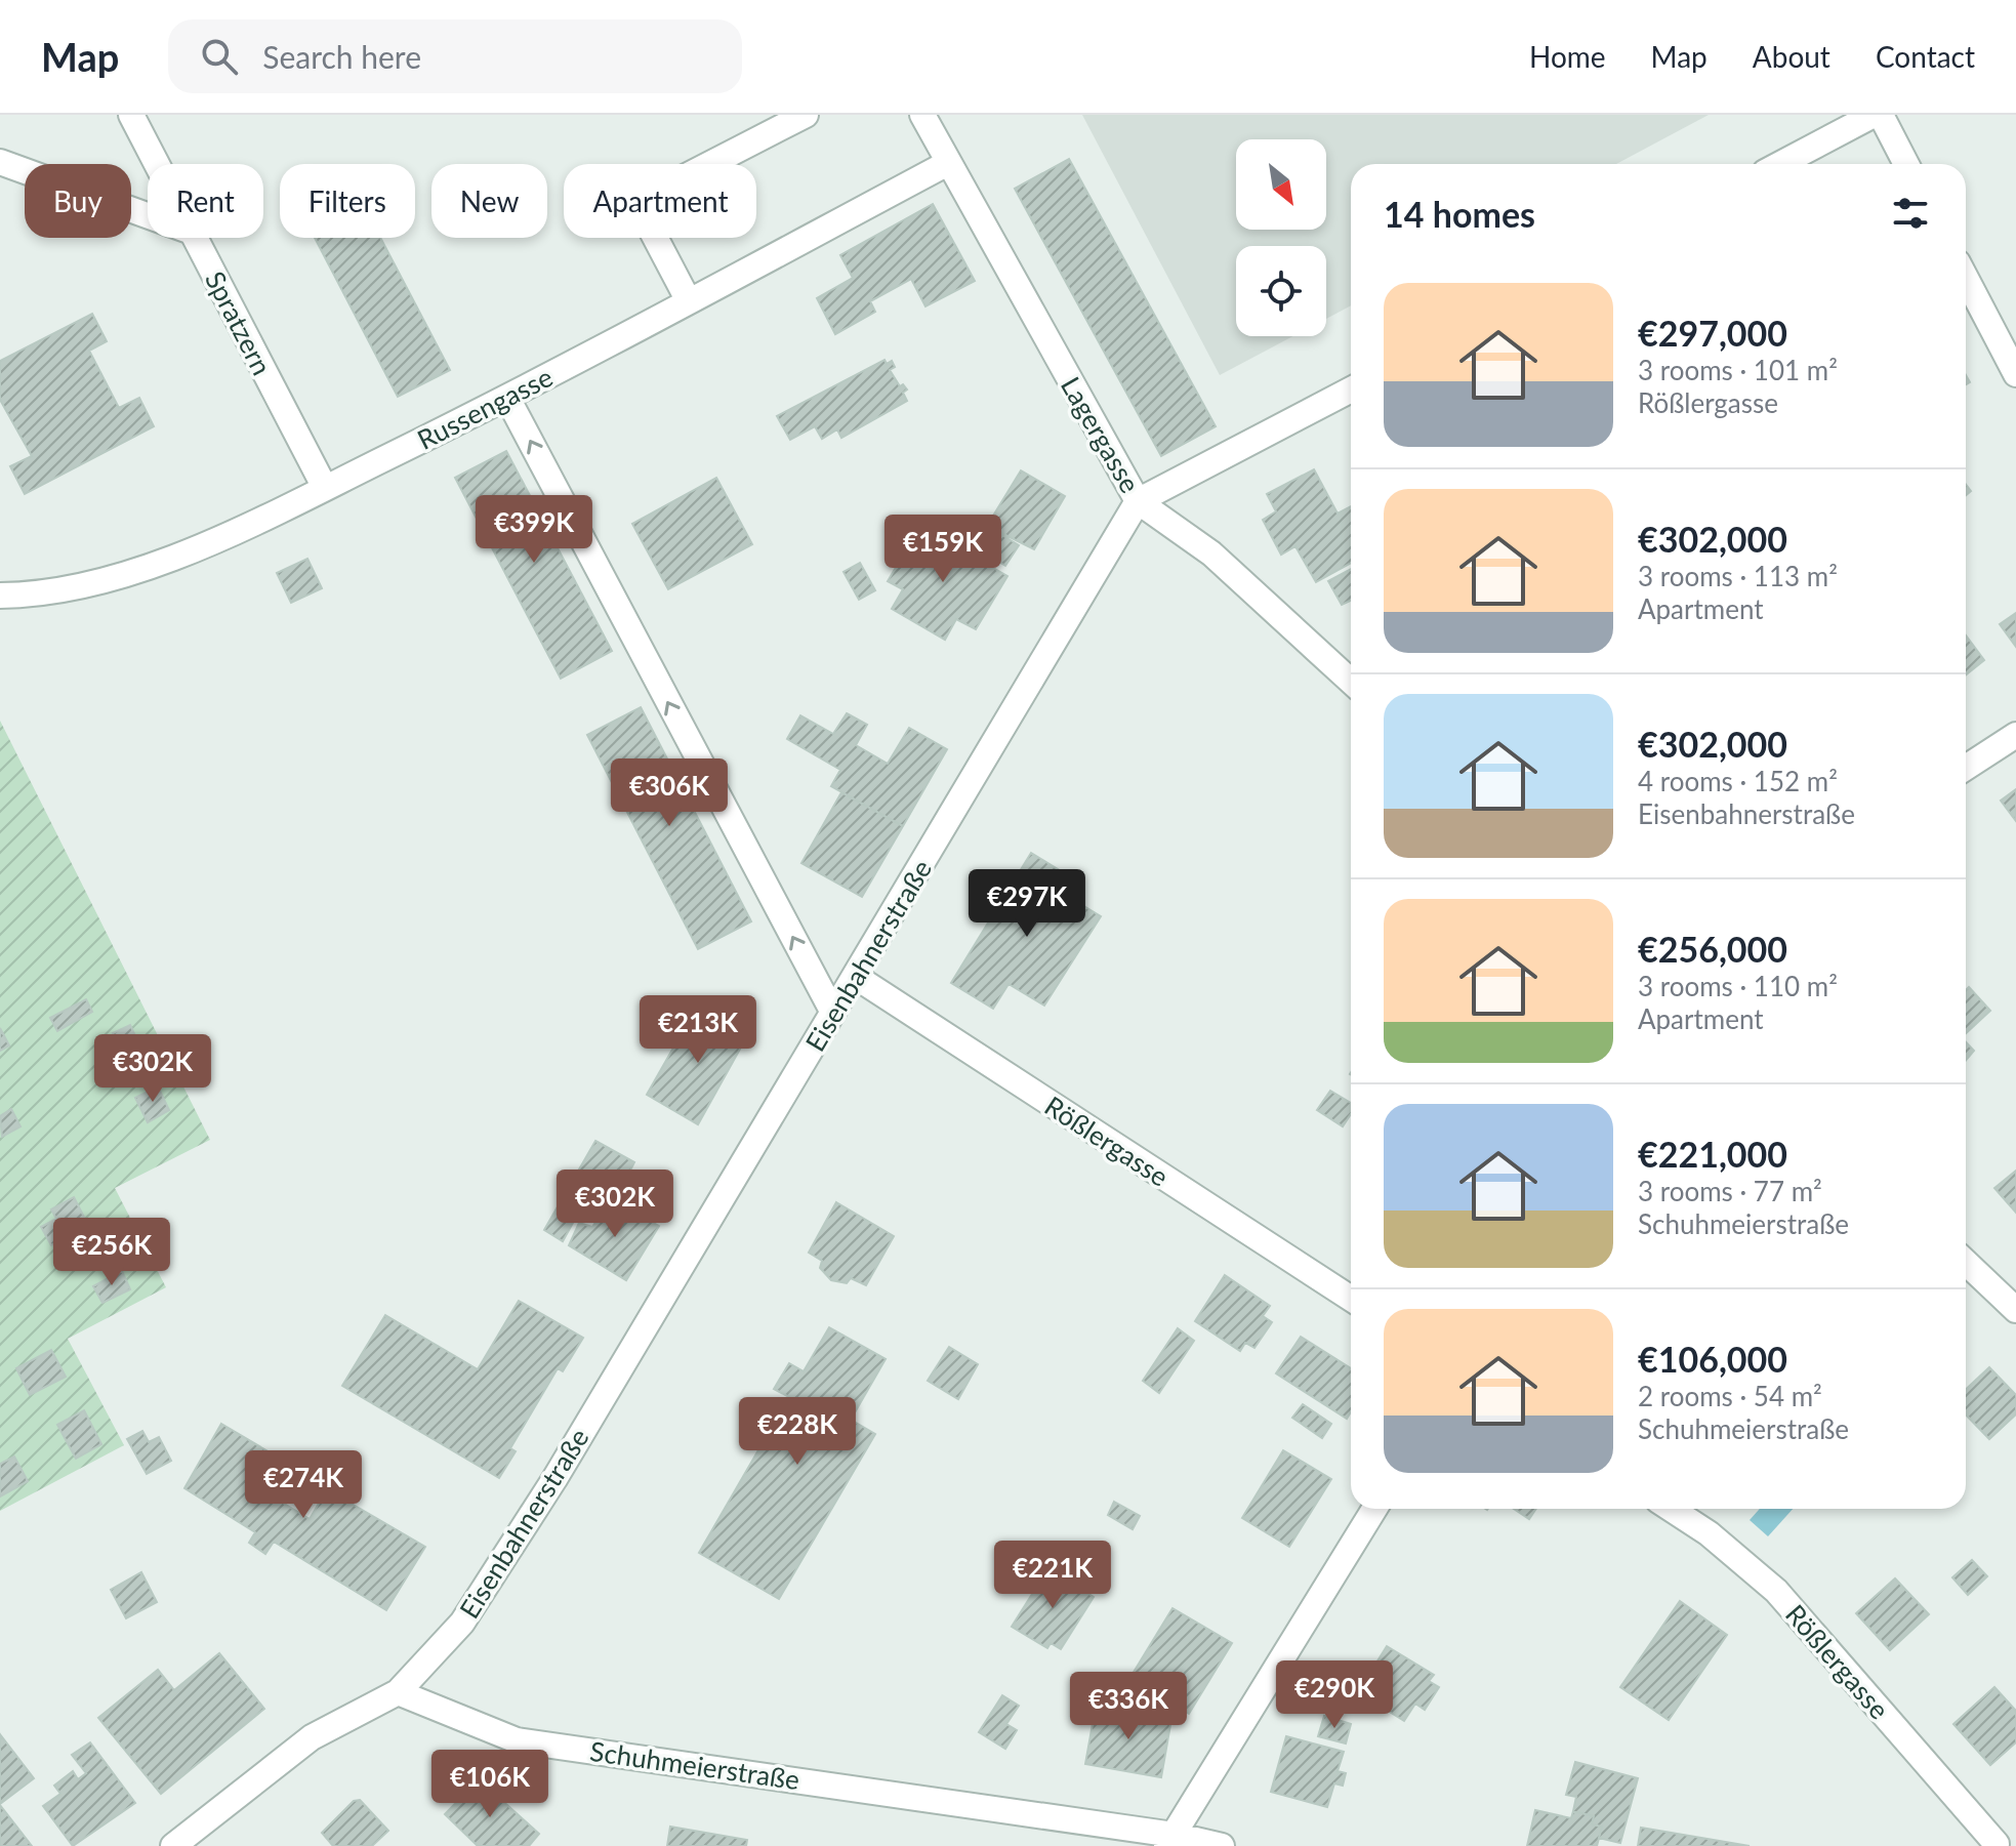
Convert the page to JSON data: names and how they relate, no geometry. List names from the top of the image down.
{
  "streets": {
    "street": [
      "Spratzern",
      "Russengasse",
      "Lagergasse",
      "Eisenbahnerstraße",
      "Rößlergasse",
      "Schuhmeierstraße"
    ]
  },
  "crossings": [
    ["Spratzern", "Russengasse"],
    ["Russengasse", "Lagergasse"],
    ["Lagergasse", "Eisenbahnerstraße"],
    ["Eisenbahnerstraße", "Rößlergasse"],
    ["Eisenbahnerstraße", "Schuhmeierstraße"]
  ],
  "north": "bottom right",
  "page": {
    "header": "Map",
    "search": "Search here",
    "nav": [
      "Home",
      "Map",
      "About",
      "Contact"
    ],
    "chip": [
      "Buy",
      "Rent",
      "Filters",
      "New",
      "Apartment"
    ],
    "heading": "14 homes",
    "list": [
      {
        "name": "€297,000",
        "note": "3 rooms · 101 m² · Rößlergasse"
      },
      {
        "name": "€302,000",
        "note": "3 rooms · 113 m² · Apartment"
      },
      {
        "name": "€302,000",
        "note": "4 rooms · 152 m² · Eisenbahnerstraße"
      },
      {
        "name": "€256,000",
        "note": "3 rooms · 110 m² · Apartment"
      },
      {
        "name": "€221,000",
        "note": "3 rooms · 77 m² · Schuhmeierstraße"
      },
      {
        "name": "€106,000",
        "note": "2 rooms · 54 m² · Schuhmeierstraße"
      }
    ],
    "price": [
      "€399K",
      "€159K",
      "€306K",
      "€297K",
      "€213K",
      "€302K",
      "€302K",
      "€256K",
      "€228K",
      "€274K",
      "€221K",
      "€290K",
      "€336K",
      "€106K"
    ]
  }
}
